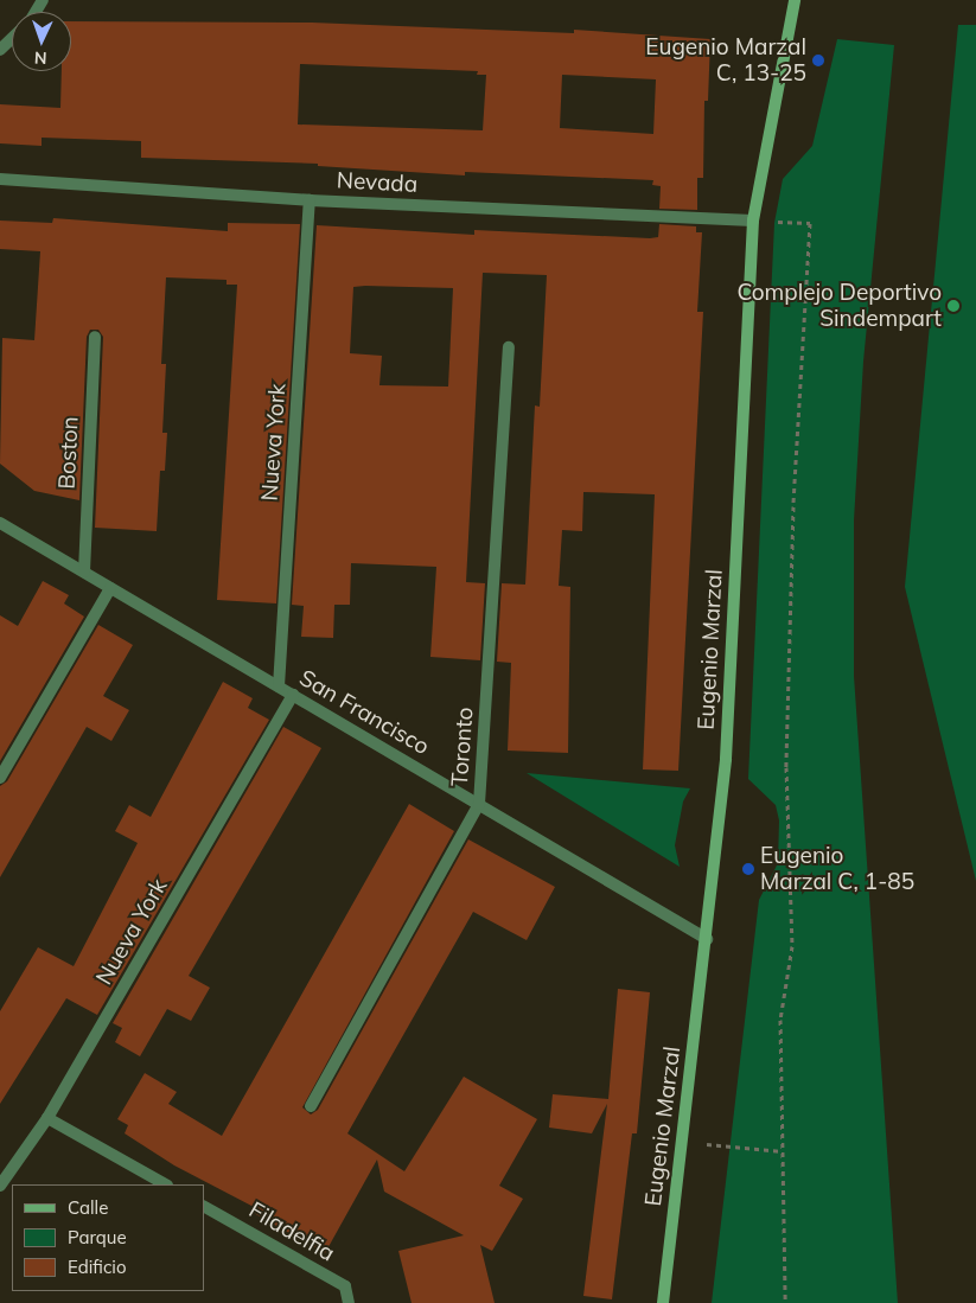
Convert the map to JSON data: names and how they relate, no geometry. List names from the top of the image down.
{
  "streets": {
    "main road": ["Eugenio Marzal"],
    "street": [
      "Nevada",
      "Nueva York",
      "Boston",
      "San Francisco",
      "Toronto",
      "Filadelfia"
    ]
  },
  "crossings": [
    ["Nevada", "Nueva York"],
    ["Nevada", "Eugenio Marzal"],
    ["Nueva York", "San Francisco"],
    ["Boston", "San Francisco"],
    ["Eugenio Marzal", "San Francisco"],
    ["San Francisco", "Toronto"]
  ],
  "places": ["Eugenio Marzal C, 13-25", "Complejo Deportivo Sindempart", "Eugenio Marzal C, 1-85"],
  "legend": ["Calle", "Parque", "Edificio"],
  "north": "bottom"
}
